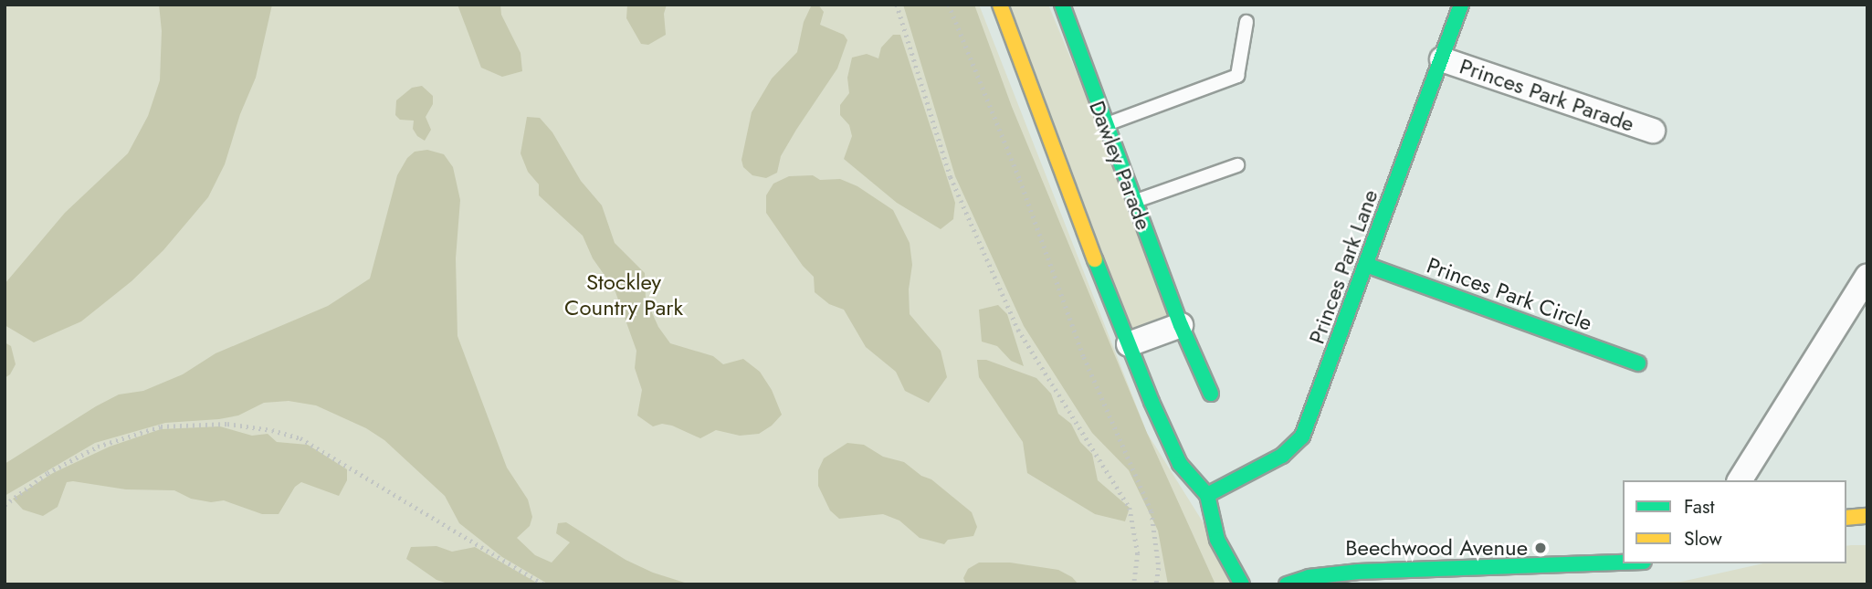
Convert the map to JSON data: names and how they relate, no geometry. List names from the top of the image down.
{
  "streets": {
    "street": [
      "Princes Park Parade",
      "Dawley Parade",
      "Princes Park Lane",
      "Princes Park Circle"
    ]
  },
  "crossings": [
    ["Princes Park Parade", "Princes Park Lane"],
    ["Princes Park Lane", "Princes Park Circle"]
  ],
  "parks": ["Stockley Country Park"],
  "places": ["Beechwood Avenue"],
  "legend": ["Fast", "Slow"]
}
